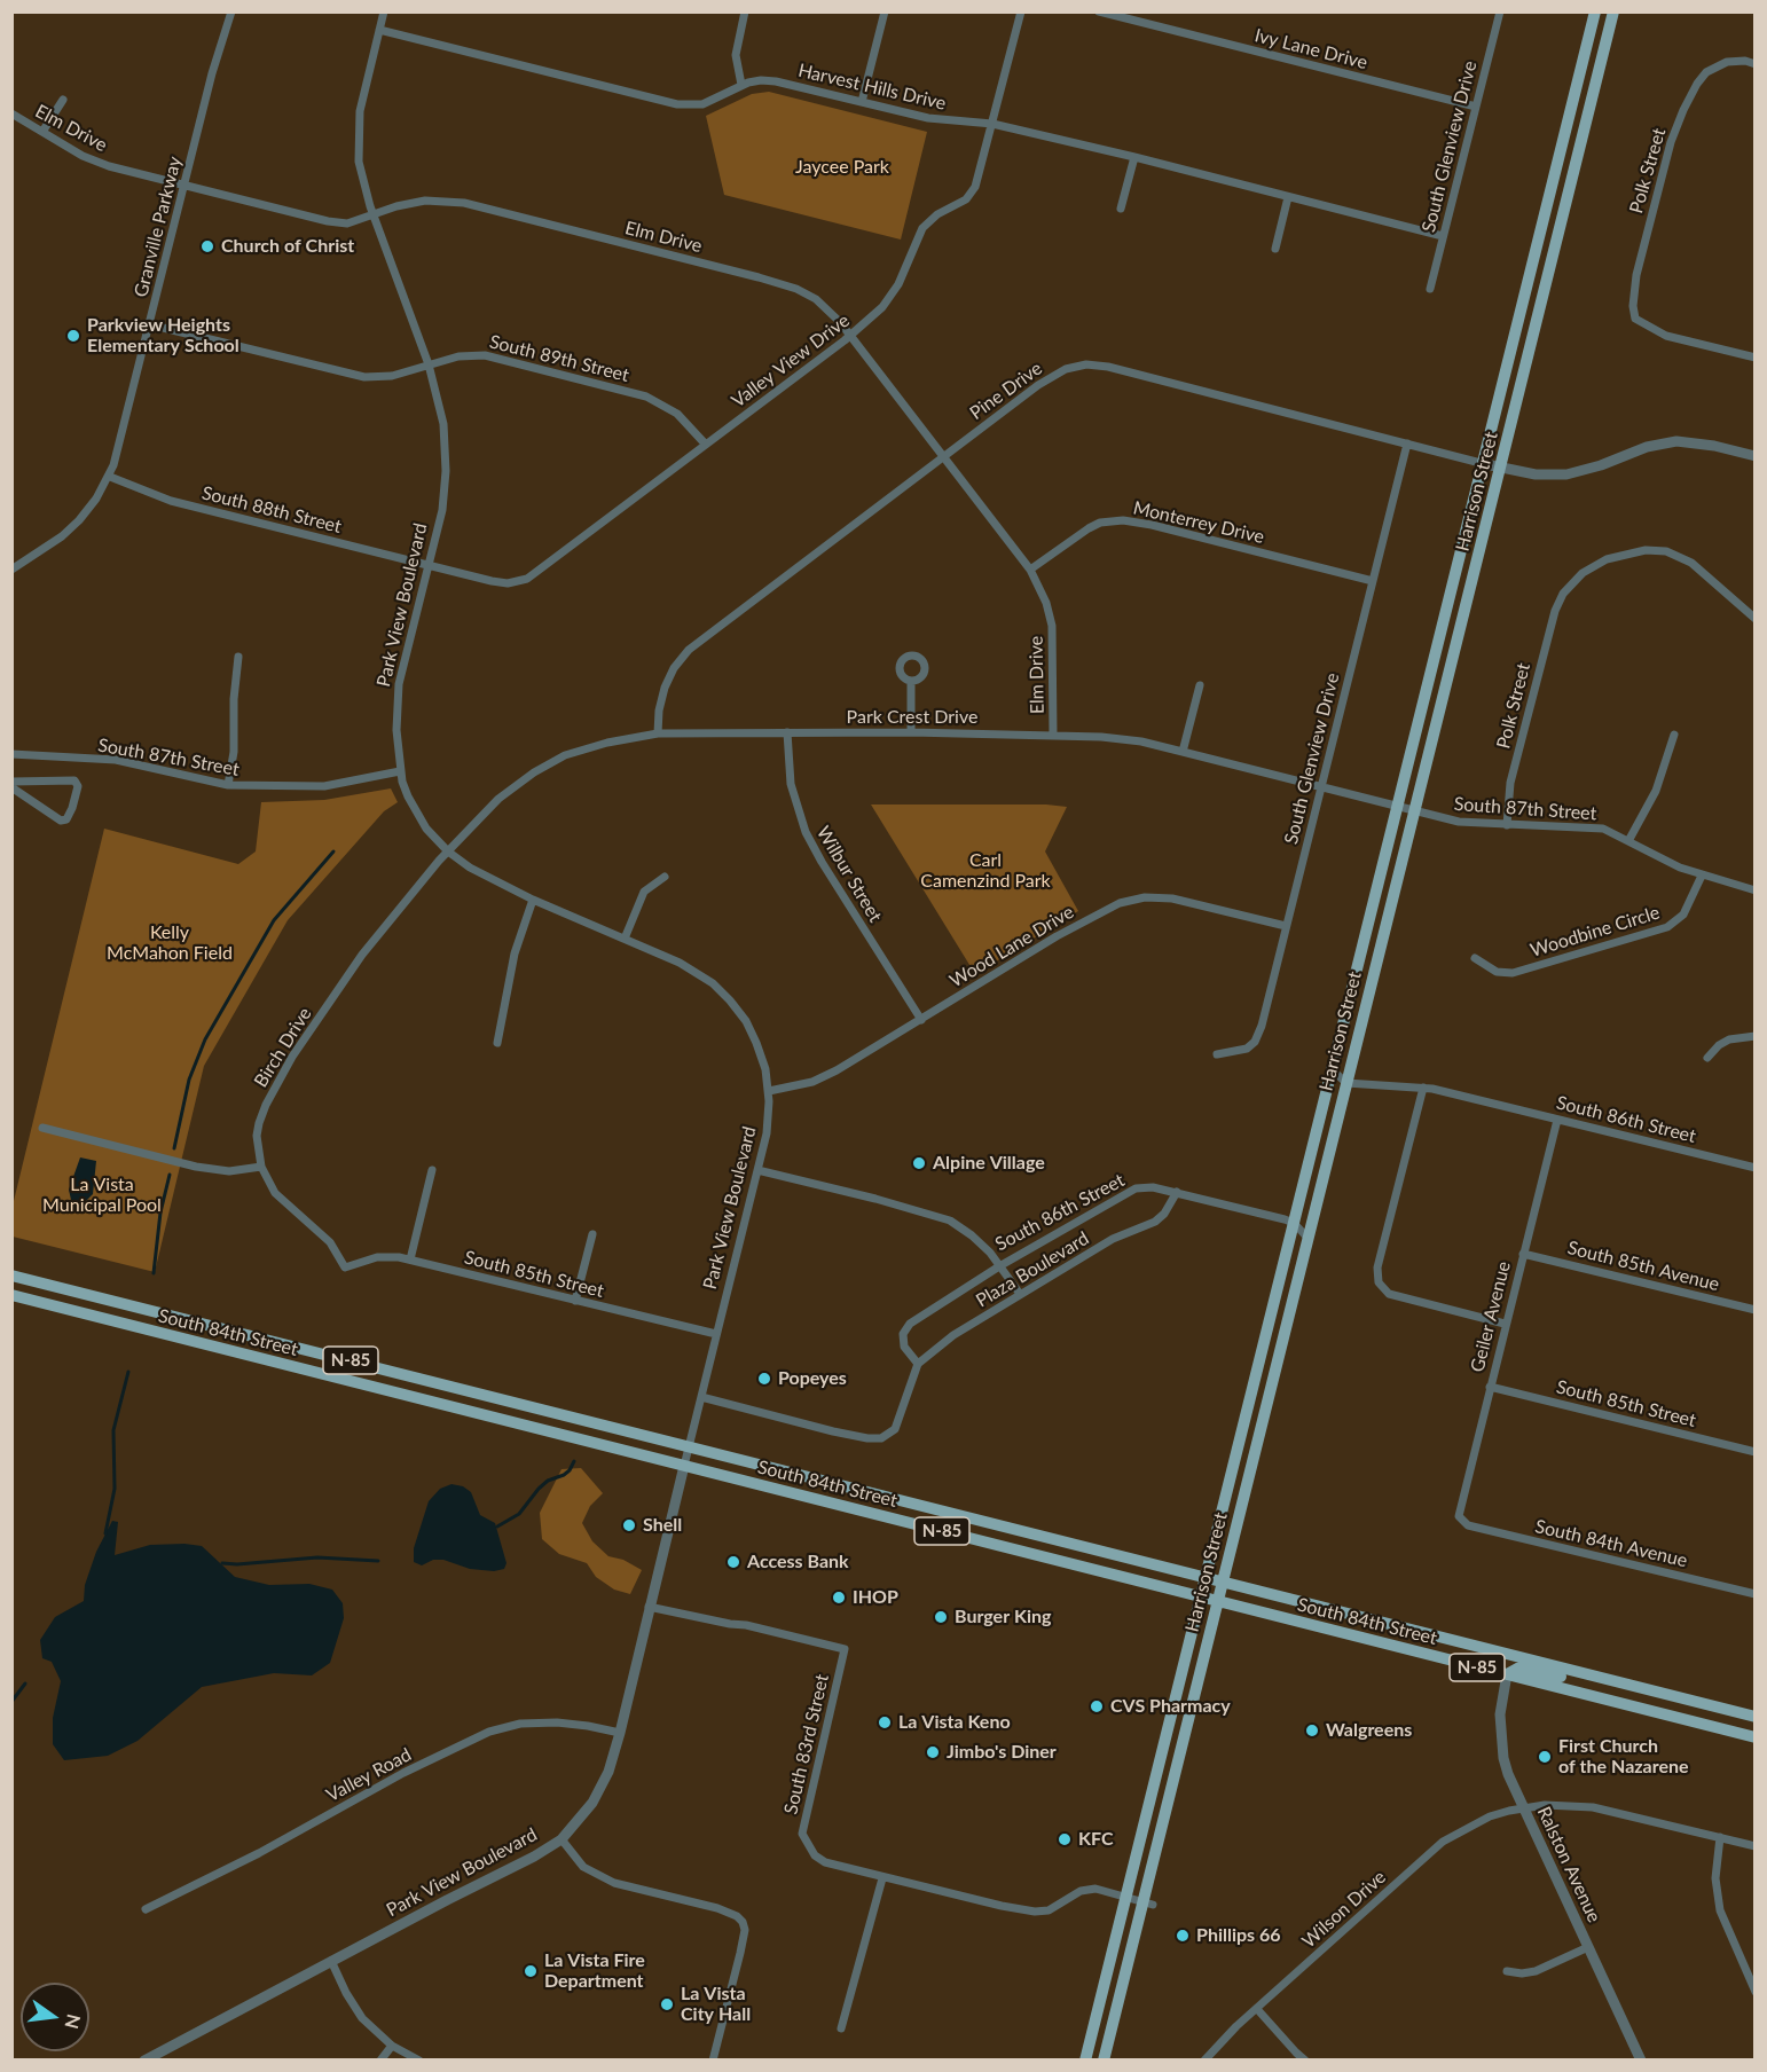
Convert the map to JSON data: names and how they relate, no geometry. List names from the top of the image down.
{
  "streets": {
    "main road": ["Harrison Street", "South 84th Street", "N-85"],
    "street": [
      "Ivy Lane Drive",
      "Harvest Hills Drive",
      "Elm Drive",
      "South Glenview Drive",
      "Polk Street",
      "Granville Parkway",
      "South 89th Street",
      "Valley View Drive",
      "Pine Drive",
      "South 88th Street",
      "Monterrey Drive",
      "Park View Boulevard",
      "Park Crest Drive",
      "South 87th Street",
      "Wilbur Street",
      "Woodbine Circle",
      "Wood Lane Drive",
      "Birch Drive",
      "South 86th Street",
      "South 85th Avenue",
      "Plaza Boulevard",
      "South 85th Street",
      "Geiler Avenue",
      "South 84th Avenue",
      "South 83rd Street",
      "Valley Road",
      "Ralston Avenue",
      "Wilson Drive"
    ]
  },
  "crossings": [
    ["Ivy Lane Drive", "South Glenview Drive"],
    ["Harvest Hills Drive", "South Glenview Drive"],
    ["Harvest Hills Drive", "Valley View Drive"],
    ["Harvest Hills Drive", "Park View Boulevard"],
    ["Elm Drive", "Granville Parkway"],
    ["Elm Drive", "Valley View Drive"],
    ["Elm Drive", "Pine Drive"],
    ["Elm Drive", "Monterrey Drive"],
    ["Elm Drive", "Park View Boulevard"],
    ["Elm Drive", "Park Crest Drive"],
    ["South Glenview Drive", "Pine Drive"],
    ["South Glenview Drive", "Monterrey Drive"],
    ["South Glenview Drive", "Park Crest Drive"],
    ["South Glenview Drive", "Wood Lane Drive"],
    ["Polk Street", "South 87th Street"],
    ["Granville Parkway", "South 89th Street"],
    ["Granville Parkway", "South 88th Street"],
    ["South 89th Street", "Valley View Drive"],
    ["South 89th Street", "Park View Boulevard"],
    ["Valley View Drive", "South 88th Street"],
    ["Valley View Drive", "Park View Boulevard"],
    ["Pine Drive", "Harrison Street"],
    ["Pine Drive", "Park Crest Drive"],
    ["Harrison Street", "Park Crest Drive"],
    ["Harrison Street", "South 87th Street"],
    ["Harrison Street", "South 86th Street"],
    ["Harrison Street", "South 84th Street"],
    ["Harrison Street", "South 83rd Street"],
    ["South 88th Street", "Park View Boulevard"],
    ["Park View Boulevard", "Park Crest Drive"],
    ["Park View Boulevard", "South 87th Street"],
    ["Park View Boulevard", "Wood Lane Drive"],
    ["Park View Boulevard", "Birch Drive"],
    ["Park View Boulevard", "South 86th Street"],
    ["Park View Boulevard", "Plaza Boulevard"],
    ["Park View Boulevard", "South 85th Street"],
    ["Park View Boulevard", "South 84th Street"],
    ["Park View Boulevard", "South 83rd Street"],
    ["Park View Boulevard", "Valley Road"],
    ["Park Crest Drive", "South 87th Street"],
    ["Park Crest Drive", "Wilbur Street"],
    ["Park Crest Drive", "Birch Drive"],
    ["South 87th Street", "Woodbine Circle"],
    ["Wilbur Street", "Wood Lane Drive"],
    ["Birch Drive", "South 85th Street"],
    ["South 86th Street", "Plaza Boulevard"],
    ["South 86th Street", "Geiler Avenue"],
    ["South 85th Avenue", "Geiler Avenue"],
    ["South 85th Street", "Geiler Avenue"],
    ["Geiler Avenue", "South 84th Avenue"],
    ["South 84th Street", "Ralston Avenue"],
    ["Ralston Avenue", "Wilson Drive"]
  ],
  "parks": [
    "Jaycee Park",
    "Carl Camenzind Park",
    "Kelly McMahon Field",
    "La Vista Municipal Pool"
  ],
  "places": [
    "Church of Christ",
    "Parkview Heights Elementary School",
    "Alpine Village",
    "Popeyes",
    "Shell",
    "Access Bank",
    "IHOP",
    "Burger King",
    "CVS Pharmacy",
    "La Vista Keno",
    "Walgreens",
    "Jimbo's Diner",
    "First Church of the Nazarene",
    "KFC",
    "Phillips 66",
    "La Vista Fire Department",
    "La Vista City Hall"
  ],
  "north": "right"
}
